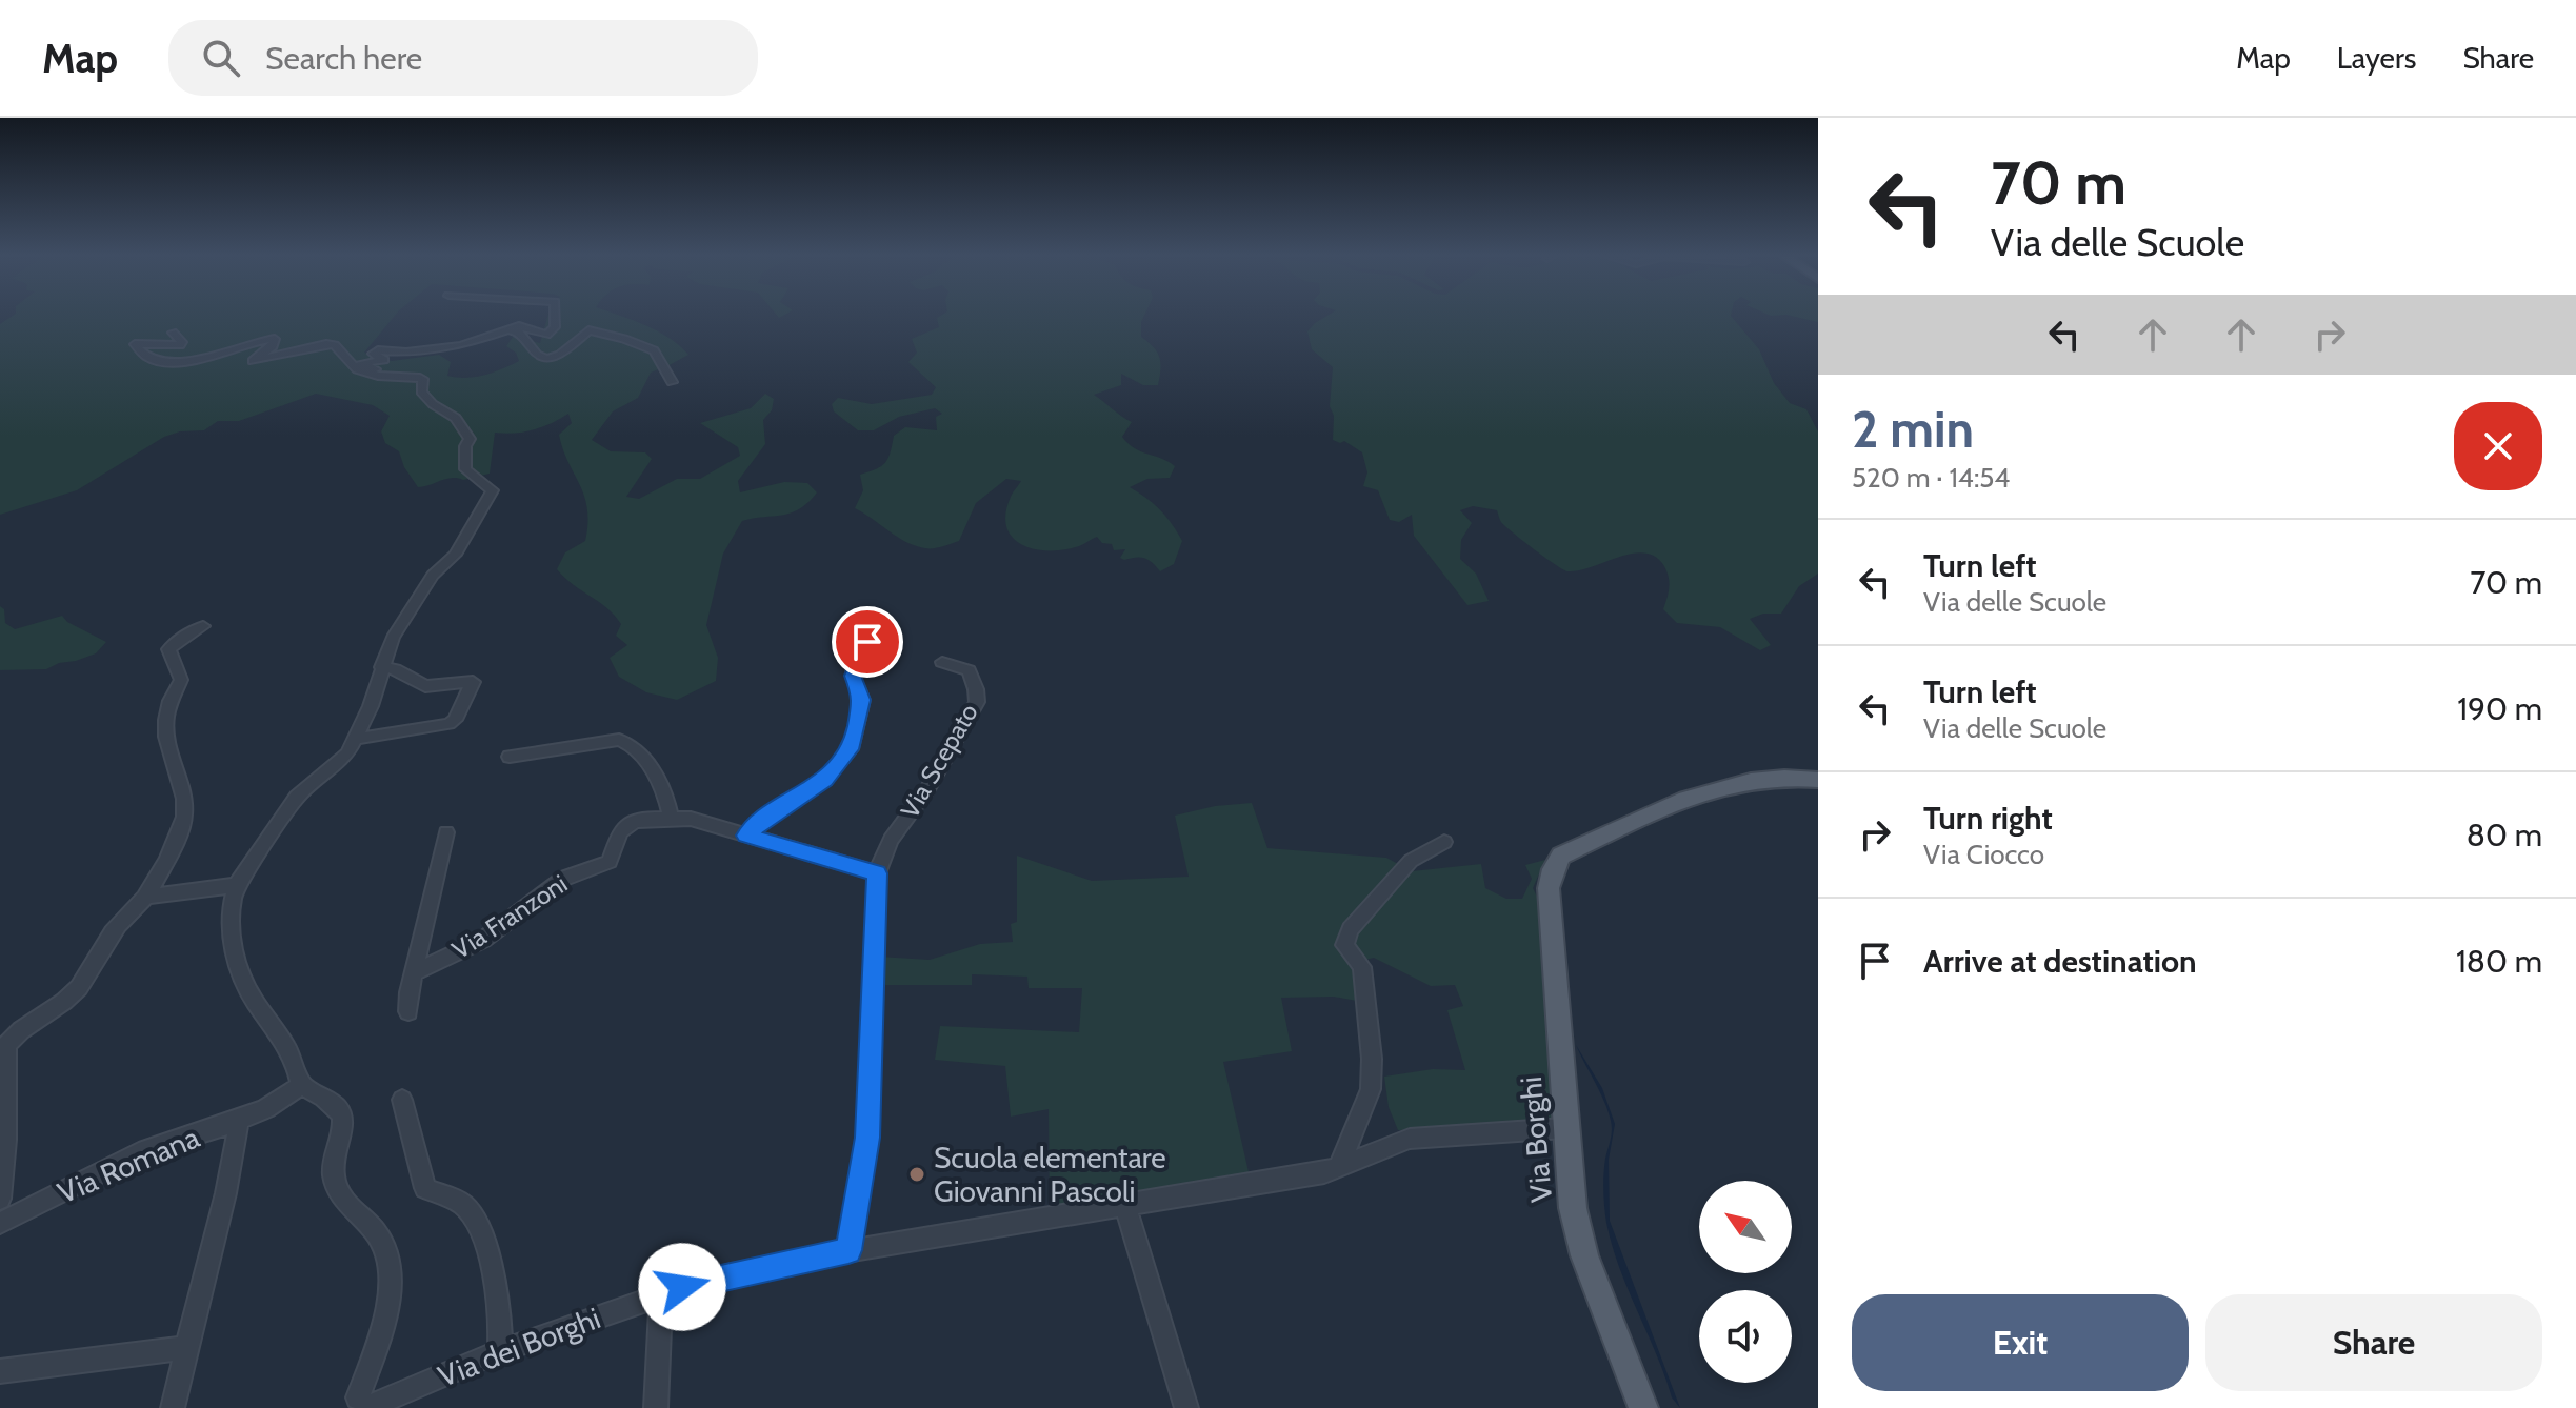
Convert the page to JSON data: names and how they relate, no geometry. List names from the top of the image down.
{
  "streets": {
    "main road": ["Via Borghi"],
    "street": [
      "Via Scepato",
      "Via Franzoni",
      "Via Romana",
      "Via dei Borghi"
    ]
  },
  "crossings": [
    ["Via Borghi", "Via dei Borghi"]
  ],
  "places": ["Scuola elementare Giovanni Pascoli"],
  "north": "top left",
  "page": {
    "header": "Map",
    "search": "Search here",
    "nav": ["Map", "Layers", "Share"],
    "turn": ["70 m", "Via delle Scuole"],
    "heading": ["2 min", "520 m · 14:54"],
    "list": [
      {
        "name": "Turn left",
        "note": "Via delle Scuole",
        "value": "70 m"
      },
      {
        "name": "Turn left",
        "note": "Via delle Scuole",
        "value": "190 m"
      },
      {
        "name": "Turn right",
        "note": "Via Ciocco",
        "value": "80 m"
      },
      {
        "name": "Arrive at destination",
        "value": "180 m"
      }
    ],
    "buttons": ["Exit", "Share"]
  }
}
